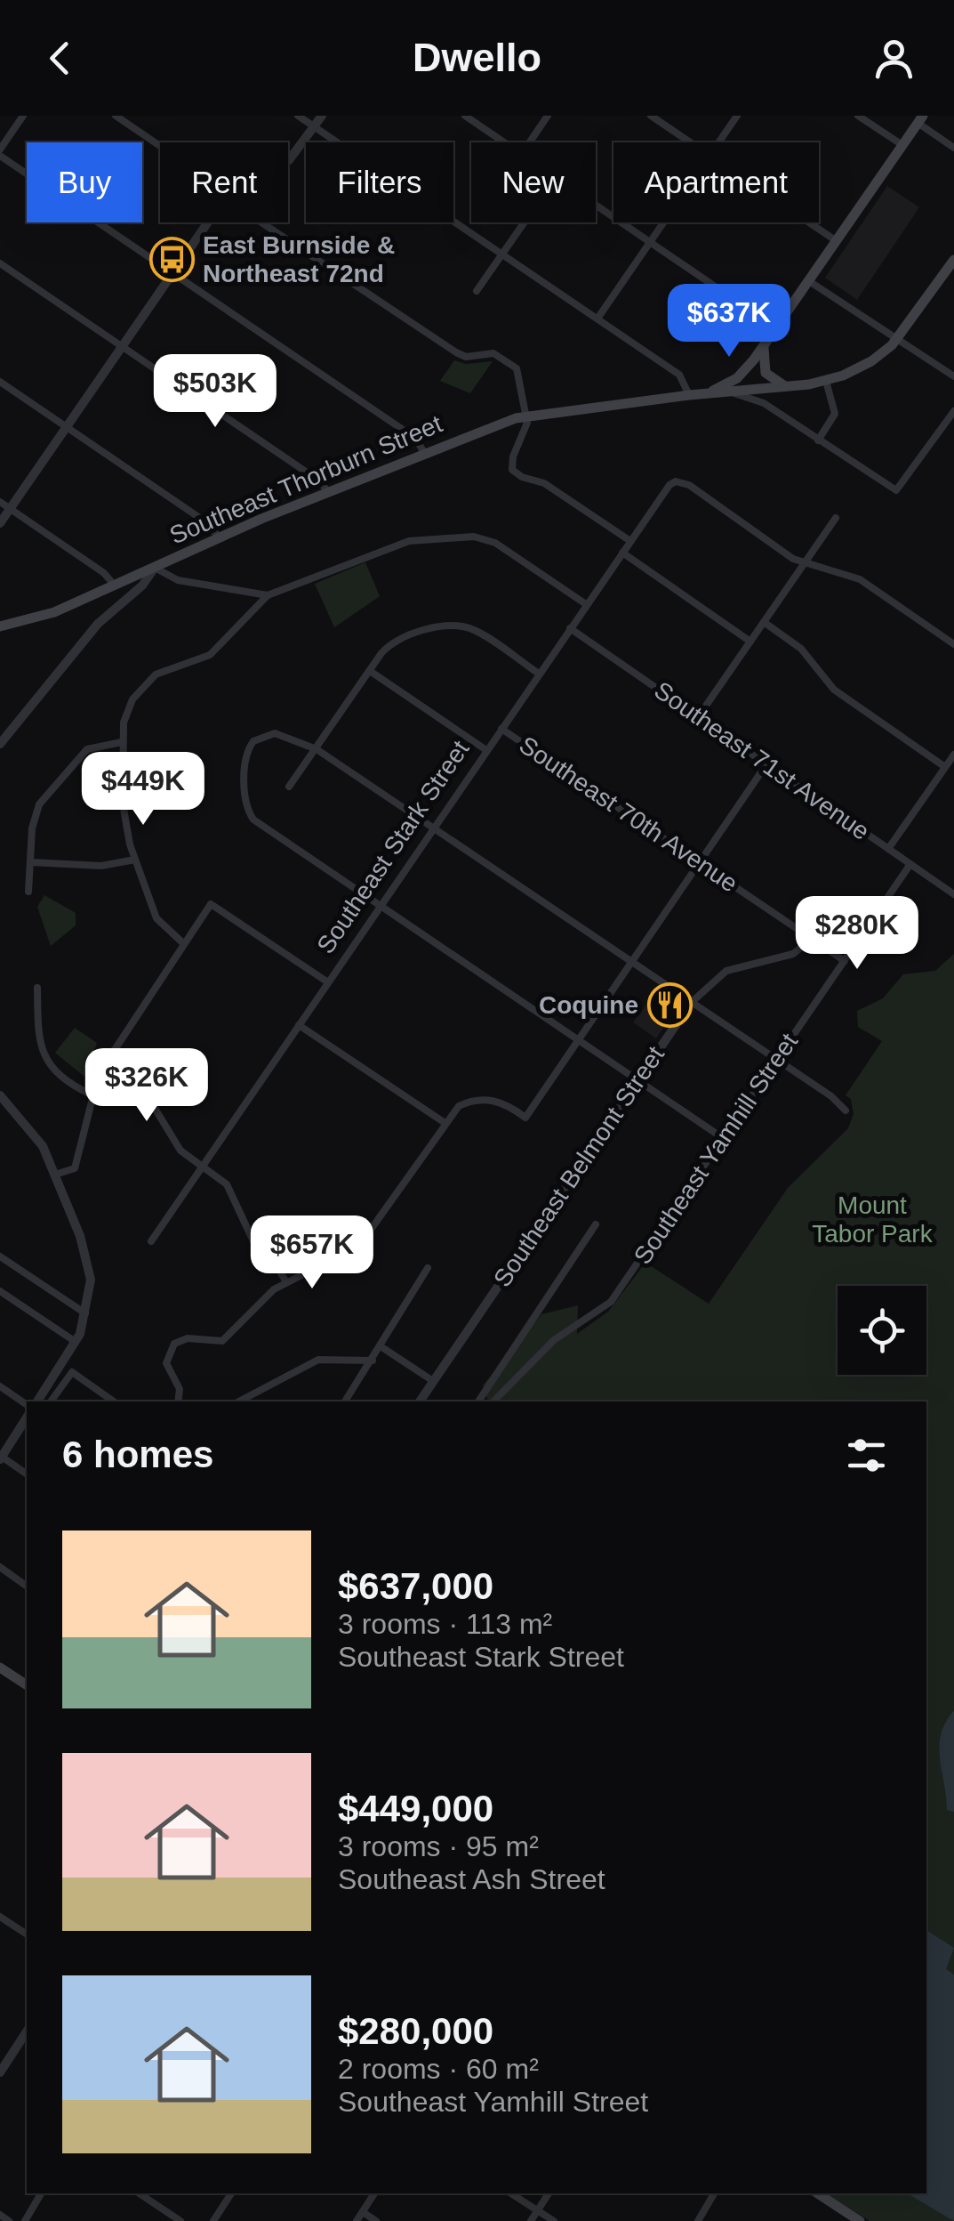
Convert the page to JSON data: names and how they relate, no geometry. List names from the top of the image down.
{
  "streets": {
    "main road": ["Southeast Thorburn Street"],
    "street": [
      "Southeast 71st Avenue",
      "Southeast 70th Avenue",
      "Southeast Stark Street",
      "Southeast Yamhill Street",
      "Southeast Belmont Street"
    ]
  },
  "crossings": [
    ["Southeast 71st Avenue", "Southeast Stark Street"],
    ["Southeast 71st Avenue", "Southeast Yamhill Street"],
    ["Southeast 70th Avenue", "Southeast Stark Street"],
    ["Southeast 70th Avenue", "Southeast Yamhill Street"],
    ["Southeast 70th Avenue", "Southeast Belmont Street"]
  ],
  "parks": ["Mount Tabor Park"],
  "places": {
    "bus stop": ["East Burnside & Northeast 72nd"],
    "restaurant": ["Coquine"]
  },
  "page": {
    "header": "Dwello",
    "chip": [
      "Buy",
      "Rent",
      "Filters",
      "New",
      "Apartment"
    ],
    "price": [
      "$637K",
      "$503K",
      "$449K",
      "$280K",
      "$326K",
      "$657K"
    ],
    "heading": "6 homes",
    "list": [
      {
        "name": "$637,000",
        "note": "3 rooms · 113 m² · Southeast Stark Street"
      },
      {
        "name": "$449,000",
        "note": "3 rooms · 95 m² · Southeast Ash Street"
      },
      {
        "name": "$280,000",
        "note": "2 rooms · 60 m² · Southeast Yamhill Street"
      }
    ]
  }
}
